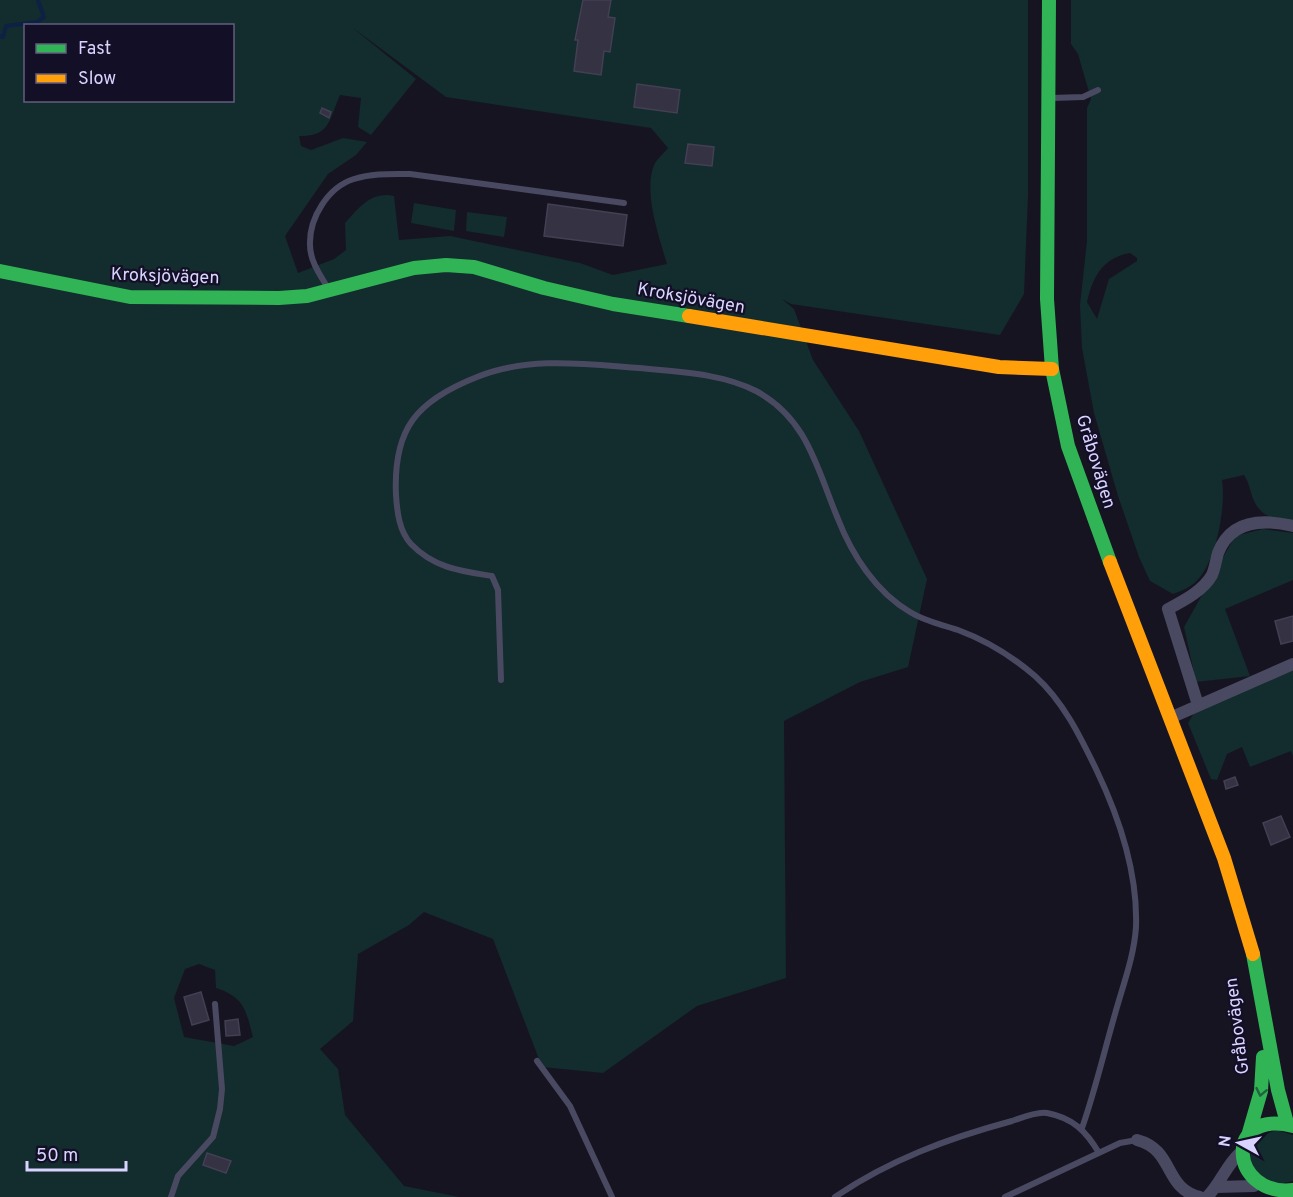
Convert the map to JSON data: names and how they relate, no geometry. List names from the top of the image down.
{
  "streets": {
    "main road": ["Kroksjövägen", "Gråbovägen"]
  },
  "crossings": [
    ["Kroksjövägen", "Gråbovägen"]
  ],
  "legend": ["Fast", "Slow"],
  "scale_bar": "50 m",
  "north": "left"
}
